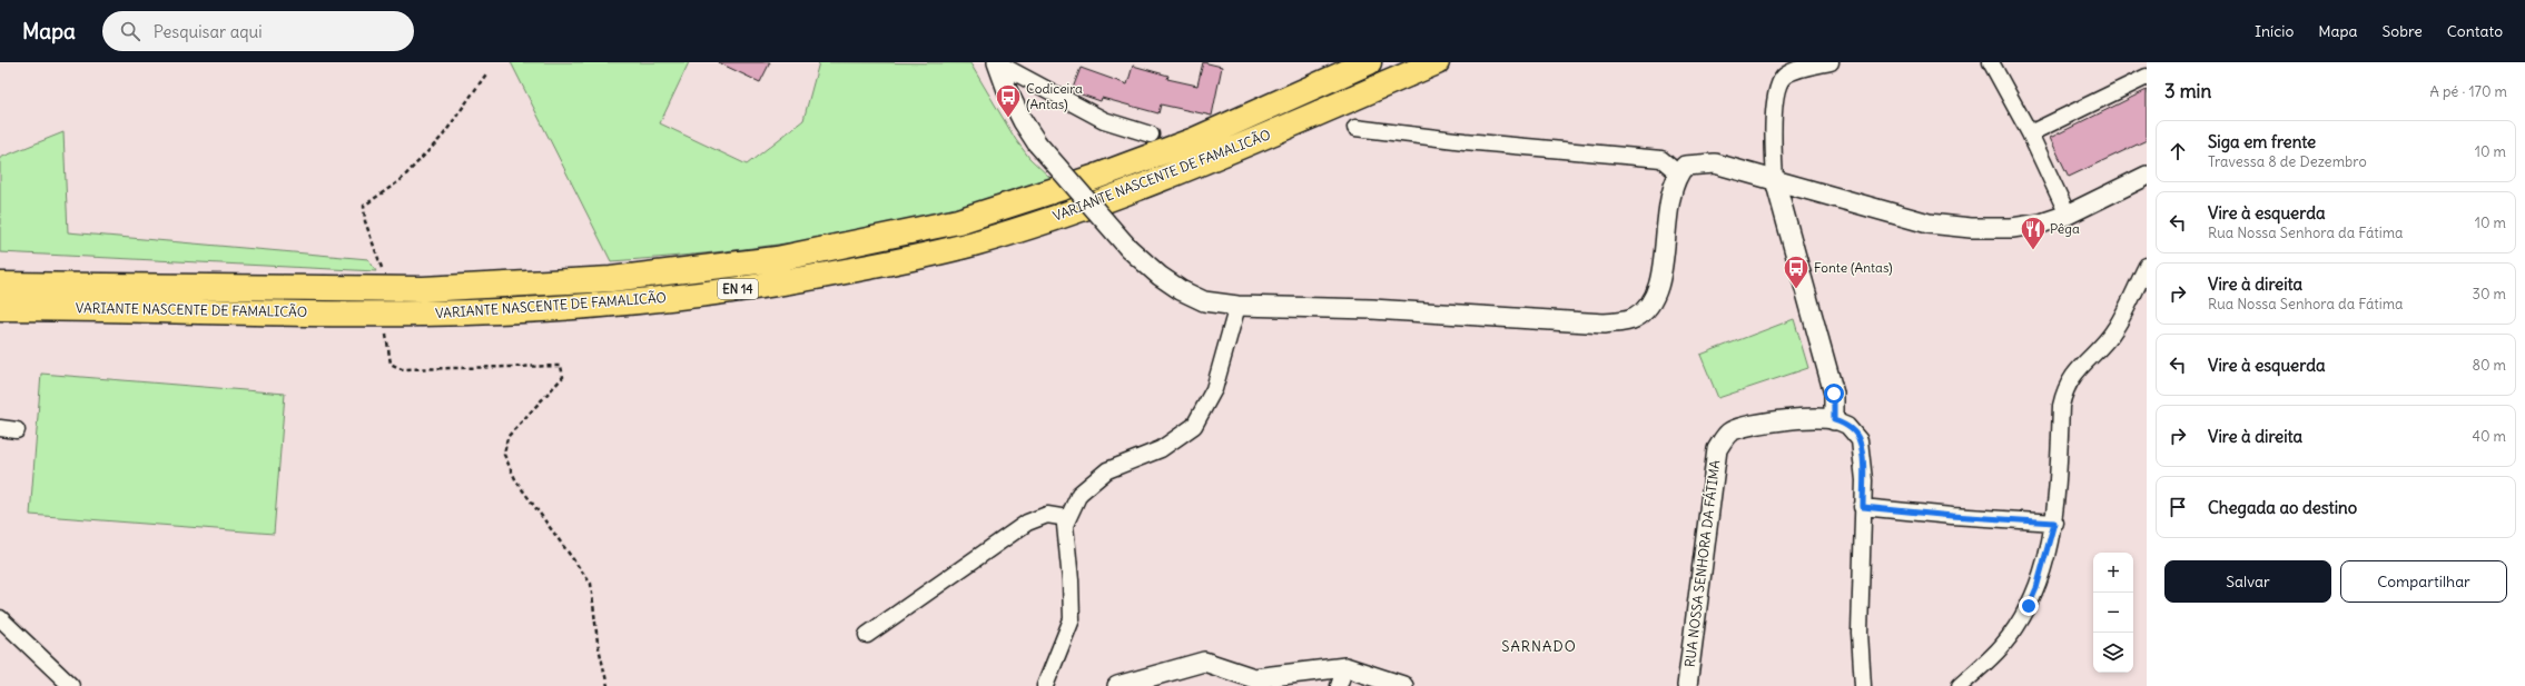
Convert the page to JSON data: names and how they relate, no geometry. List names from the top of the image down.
{
  "streets": {
    "highway": ["VARIANTE NASCENTE DE FAMALICÃO", "EN 14"],
    "street": ["RUA NOSSA SENHORA DA FÁTIMA"]
  },
  "districts": ["SARNADO"],
  "places": {
    "bus stop": ["Codiceira (Antas)", "Fonte (Antas)"],
    "restaurant": ["Pêga"]
  },
  "page": {
    "header": "Mapa",
    "search": "Pesquisar aqui",
    "nav": [
      "Início",
      "Mapa",
      "Sobre",
      "Contato"
    ],
    "heading": ["3 min", "A pé · 170 m"],
    "list": [
      ["Siga em frente", "Travessa 8 de Dezembro", "10 m"],
      ["Vire à esquerda", "Rua Nossa Senhora da Fátima", "10 m"],
      ["Vire à direita", "Rua Nossa Senhora da Fátima", "30 m"],
      ["Vire à esquerda", "80 m"],
      ["Vire à direita", "40 m"],
      "Chegada ao destino"
    ],
    "buttons": ["Salvar", "Compartilhar"],
    "map_buttons": ["+", "−"]
  }
}
